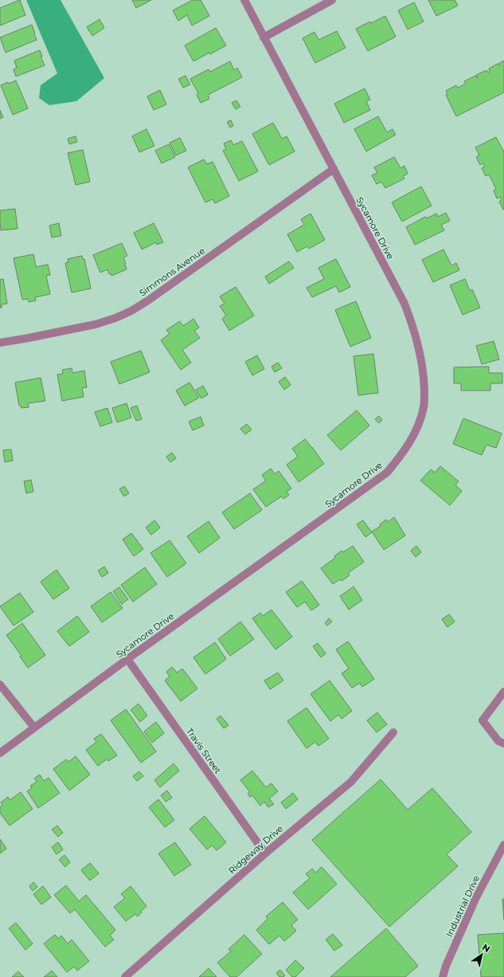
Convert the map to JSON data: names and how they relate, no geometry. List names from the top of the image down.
{
  "streets": {
    "street": [
      "Sycamore Drive",
      "Simmons Avenue",
      "Travis Street",
      "Ridgeway Drive",
      "Industrial Drive"
    ]
  },
  "crossings": [
    ["Sycamore Drive", "Simmons Avenue"],
    ["Sycamore Drive", "Travis Street"],
    ["Travis Street", "Ridgeway Drive"]
  ],
  "north": "top right"
}
